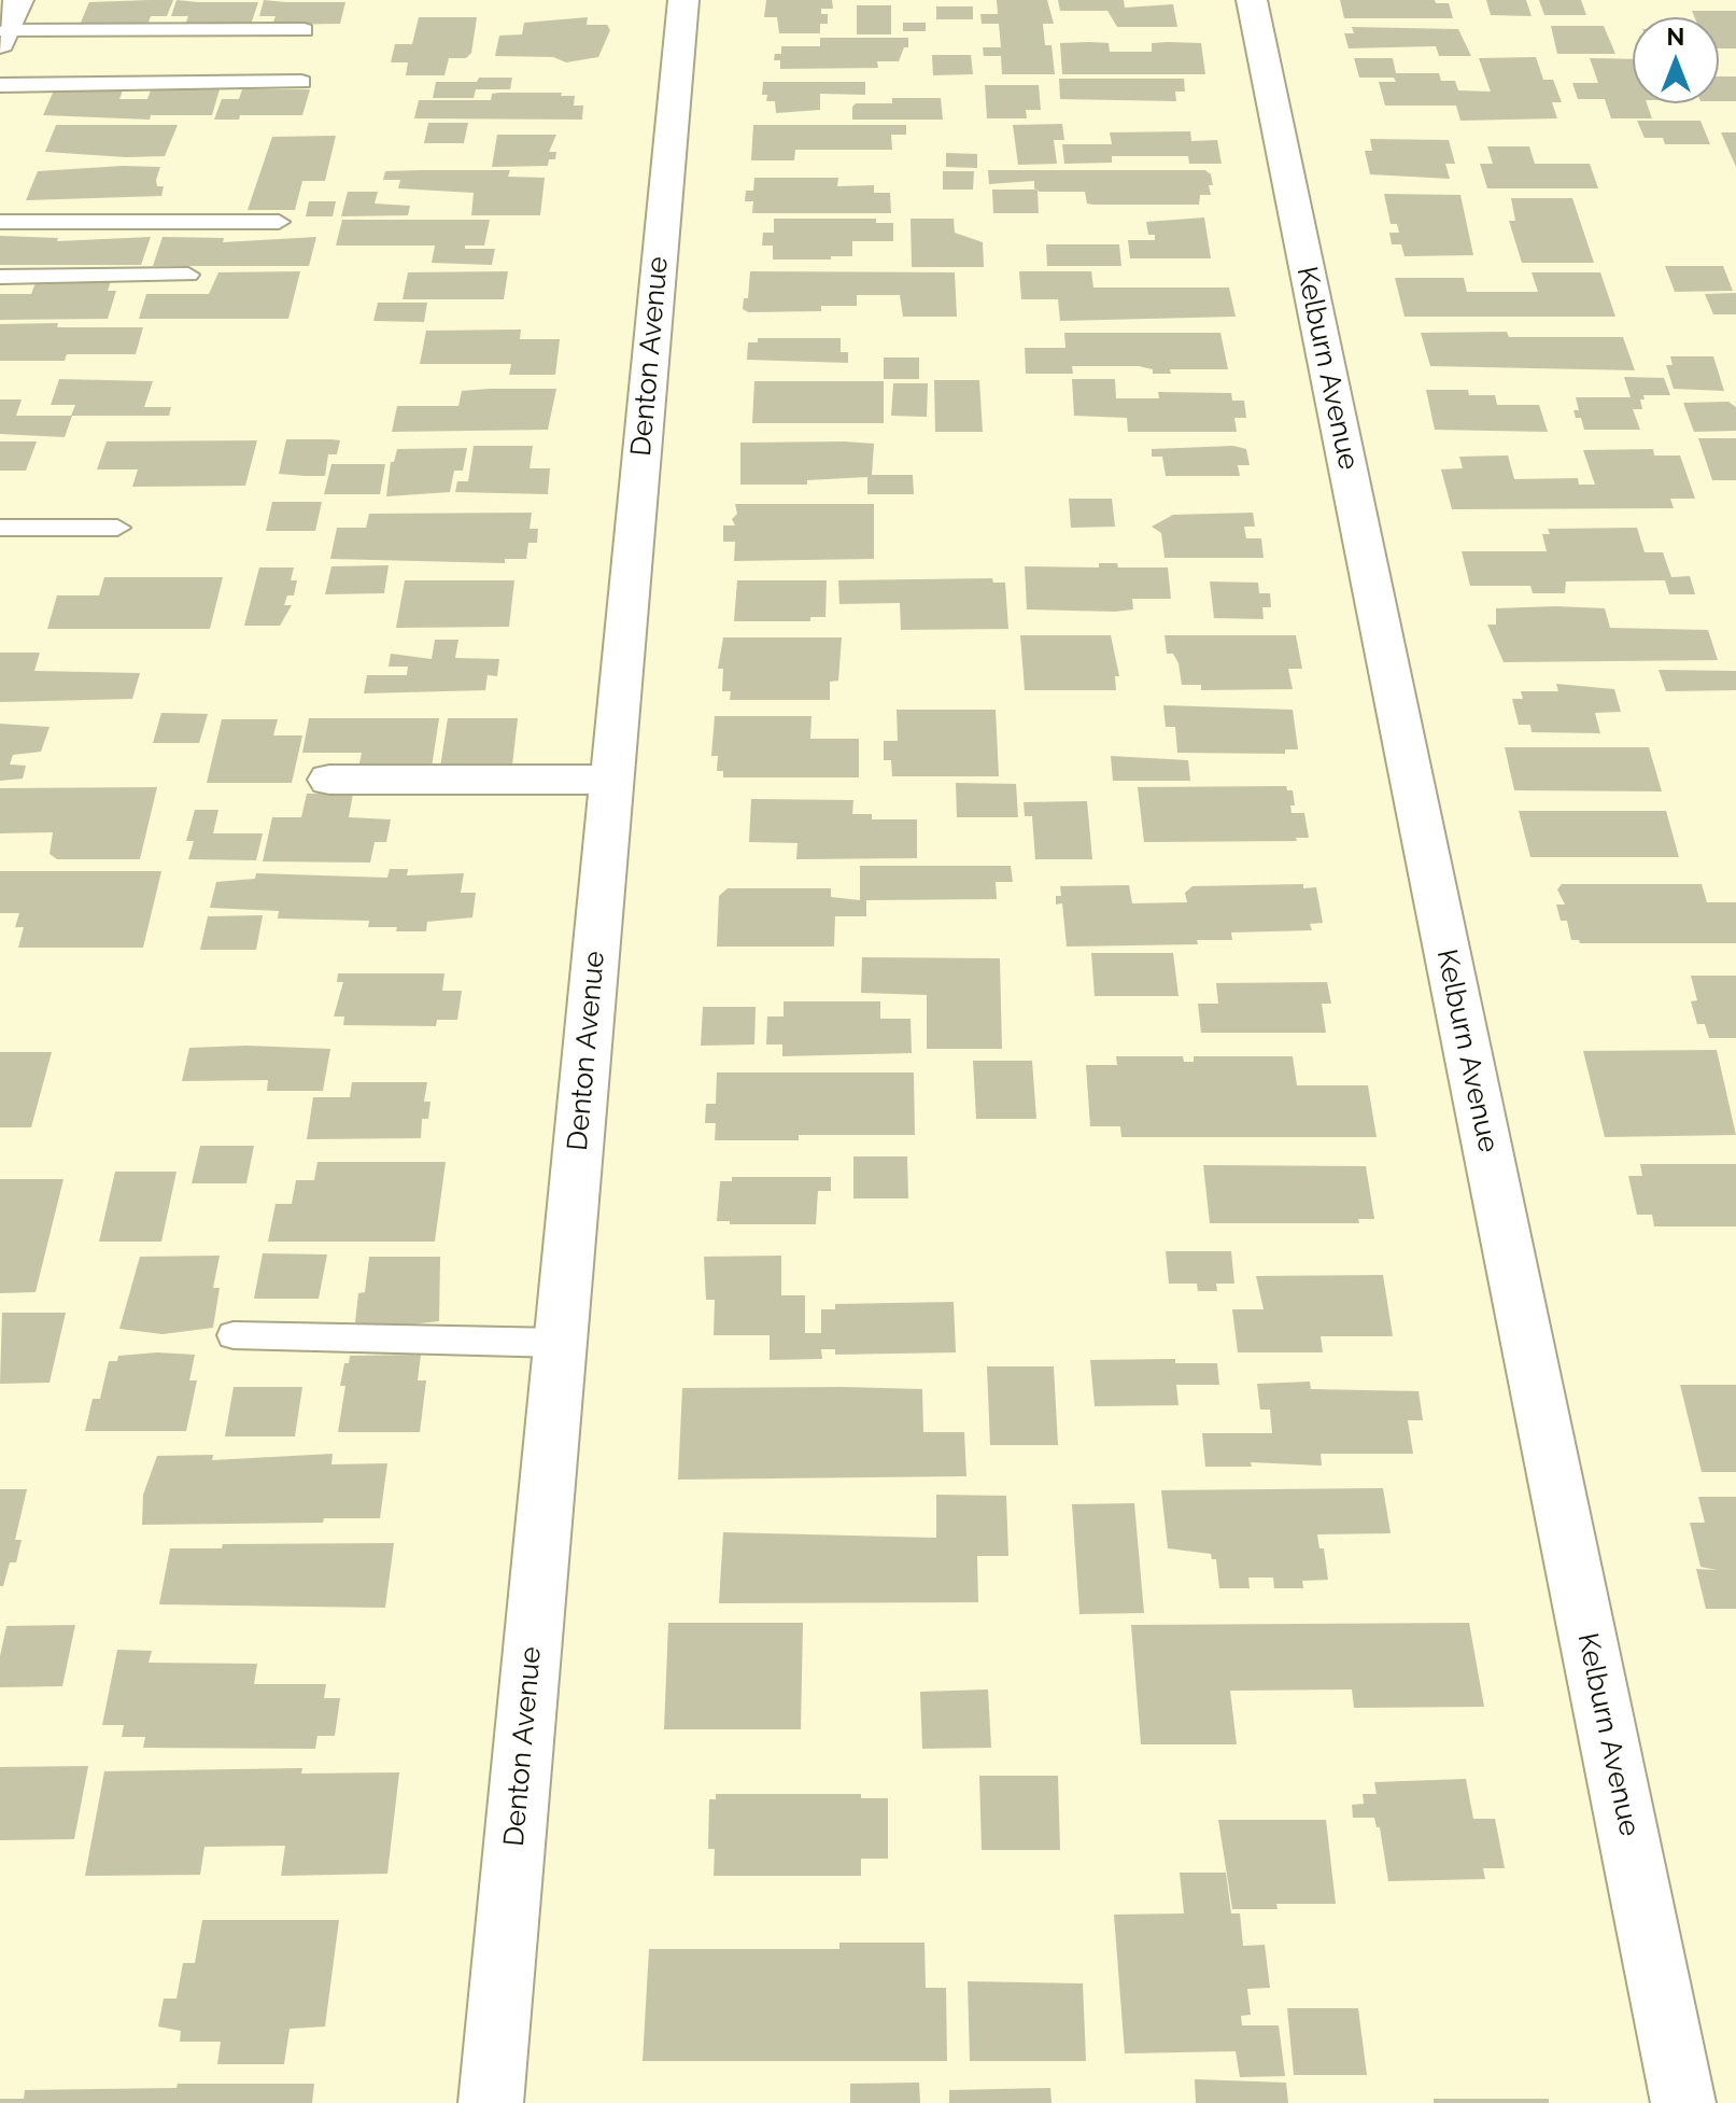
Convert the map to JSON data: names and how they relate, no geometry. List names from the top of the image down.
{
  "streets": {
    "street": ["Denton Avenue", "Kelburn Avenue"]
  },
  "north": "top"
}
